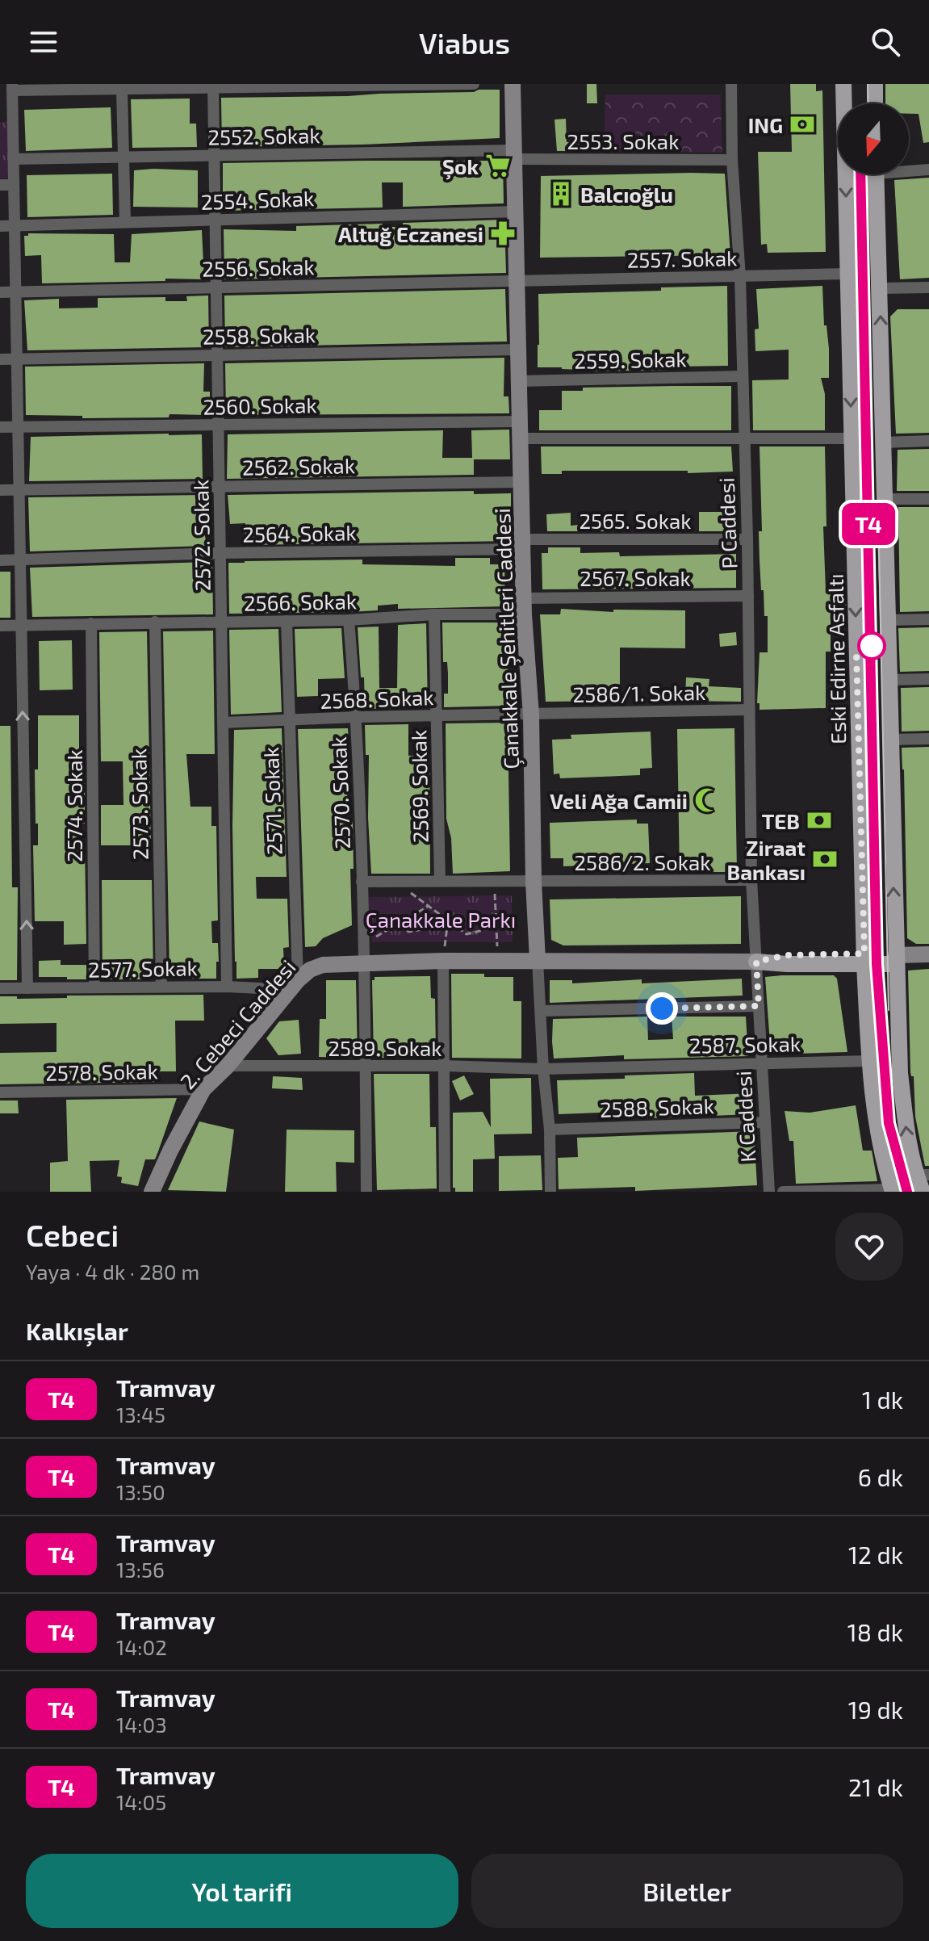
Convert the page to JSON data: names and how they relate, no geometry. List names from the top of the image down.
{
  "streets": {
    "main road": ["Çanakkale Şehitleri Caddesi", "Eski Edirne Asfaltı", "2. Cebeci Caddesi"],
    "street": [
      "2552. Sokak",
      "2553. Sokak",
      "2554. Sokak",
      "2557. Sokak",
      "2556. Sokak",
      "2558. Sokak",
      "2559. Sokak",
      "2560. Sokak",
      "2562. Sokak",
      "2565. Sokak",
      "P Caddesi",
      "2564. Sokak",
      "2572. Sokak",
      "2567. Sokak",
      "2566. Sokak",
      "2586/1. Sokak",
      "2568. Sokak",
      "2569. Sokak",
      "2570. Sokak",
      "2571. Sokak",
      "2573. Sokak",
      "2574. Sokak",
      "2586/2. Sokak",
      "2577. Sokak",
      "2587. Sokak",
      "2589. Sokak",
      "2578. Sokak",
      "2588. Sokak",
      "K Caddesi"
    ]
  },
  "crossings": [
    ["2552. Sokak", "2553. Sokak"],
    ["2552. Sokak", "2572. Sokak"],
    ["2552. Sokak", "Çanakkale Şehitleri Caddesi"],
    ["2553. Sokak", "P Caddesi"],
    ["2553. Sokak", "Çanakkale Şehitleri Caddesi"],
    ["2554. Sokak", "2572. Sokak"],
    ["2554. Sokak", "Çanakkale Şehitleri Caddesi"],
    ["2557. Sokak", "2556. Sokak"],
    ["2557. Sokak", "P Caddesi"],
    ["2557. Sokak", "Çanakkale Şehitleri Caddesi"],
    ["2557. Sokak", "Eski Edirne Asfaltı"],
    ["2556. Sokak", "2572. Sokak"],
    ["2556. Sokak", "Çanakkale Şehitleri Caddesi"],
    ["2558. Sokak", "2572. Sokak"],
    ["2558. Sokak", "Çanakkale Şehitleri Caddesi"],
    ["2559. Sokak", "P Caddesi"],
    ["2559. Sokak", "Çanakkale Şehitleri Caddesi"],
    ["2560. Sokak", "2572. Sokak"],
    ["2560. Sokak", "Çanakkale Şehitleri Caddesi"],
    ["2562. Sokak", "2572. Sokak"],
    ["2562. Sokak", "Çanakkale Şehitleri Caddesi"],
    ["2565. Sokak", "P Caddesi"],
    ["2565. Sokak", "2564. Sokak"],
    ["2565. Sokak", "Çanakkale Şehitleri Caddesi"],
    ["P Caddesi", "2567. Sokak"],
    ["P Caddesi", "2586/1. Sokak"],
    ["P Caddesi", "2586/2. Sokak"],
    ["P Caddesi", "2. Cebeci Caddesi"],
    ["P Caddesi", "K Caddesi"],
    ["2564. Sokak", "2572. Sokak"],
    ["2564. Sokak", "Çanakkale Şehitleri Caddesi"],
    ["2572. Sokak", "2566. Sokak"],
    ["2572. Sokak", "2568. Sokak"],
    ["2572. Sokak", "2577. Sokak"],
    ["2567. Sokak", "2566. Sokak"],
    ["2567. Sokak", "Çanakkale Şehitleri Caddesi"],
    ["2566. Sokak", "Çanakkale Şehitleri Caddesi"],
    ["2566. Sokak", "2569. Sokak"],
    ["2566. Sokak", "2570. Sokak"],
    ["2566. Sokak", "2571. Sokak"],
    ["2566. Sokak", "2573. Sokak"],
    ["2566. Sokak", "2574. Sokak"],
    ["Çanakkale Şehitleri Caddesi", "2586/1. Sokak"],
    ["Çanakkale Şehitleri Caddesi", "2568. Sokak"],
    ["Çanakkale Şehitleri Caddesi", "2586/2. Sokak"],
    ["Çanakkale Şehitleri Caddesi", "2. Cebeci Caddesi"],
    ["Çanakkale Şehitleri Caddesi", "2587. Sokak"],
    ["Çanakkale Şehitleri Caddesi", "2589. Sokak"],
    ["Çanakkale Şehitleri Caddesi", "2588. Sokak"],
    ["Eski Edirne Asfaltı", "2587. Sokak"],
    ["2586/1. Sokak", "2568. Sokak"],
    ["2568. Sokak", "2569. Sokak"],
    ["2568. Sokak", "2570. Sokak"],
    ["2568. Sokak", "2571. Sokak"],
    ["2569. Sokak", "2586/2. Sokak"],
    ["2570. Sokak", "2586/2. Sokak"],
    ["2570. Sokak", "2. Cebeci Caddesi"],
    ["2570. Sokak", "2589. Sokak"],
    ["2571. Sokak", "2. Cebeci Caddesi"],
    ["2573. Sokak", "2577. Sokak"],
    ["2574. Sokak", "2577. Sokak"],
    ["2577. Sokak", "2. Cebeci Caddesi"],
    ["2. Cebeci Caddesi", "2589. Sokak"],
    ["2. Cebeci Caddesi", "2578. Sokak"],
    ["2. Cebeci Caddesi", "K Caddesi"],
    ["2587. Sokak", "2589. Sokak"],
    ["2587. Sokak", "K Caddesi"],
    ["2588. Sokak", "K Caddesi"]
  ],
  "parks": ["Çanakkale Parkı"],
  "places": {
    "bank": ["ING", "TEB", "Ziraat Bankası"],
    "supermarket": ["Şok"],
    "building": ["Balcıoğlu"],
    "pharmacy": ["Altuğ Eczanesi"],
    "mosque": ["Veli Ağa Camii"]
  },
  "lines": ["tram line T4"],
  "north": "bottom",
  "page": {
    "header": "Viabus",
    "on_map": "T4",
    "heading": [
      ["Cebeci", "Yaya · 4 dk · 280 m"],
      "Kalkışlar"
    ],
    "list": [
      {
        "mark": "T4",
        "name": "Tramvay",
        "note": "13:45",
        "value": "1 dk"
      },
      {
        "mark": "T4",
        "name": "Tramvay",
        "note": "13:50",
        "value": "6 dk"
      },
      {
        "mark": "T4",
        "name": "Tramvay",
        "note": "13:56",
        "value": "12 dk"
      },
      {
        "mark": "T4",
        "name": "Tramvay",
        "note": "14:02",
        "value": "18 dk"
      },
      {
        "mark": "T4",
        "name": "Tramvay",
        "note": "14:03",
        "value": "19 dk"
      },
      {
        "mark": "T4",
        "name": "Tramvay",
        "note": "14:05",
        "value": "21 dk"
      }
    ],
    "buttons": ["Yol tarifi", "Biletler"]
  }
}
